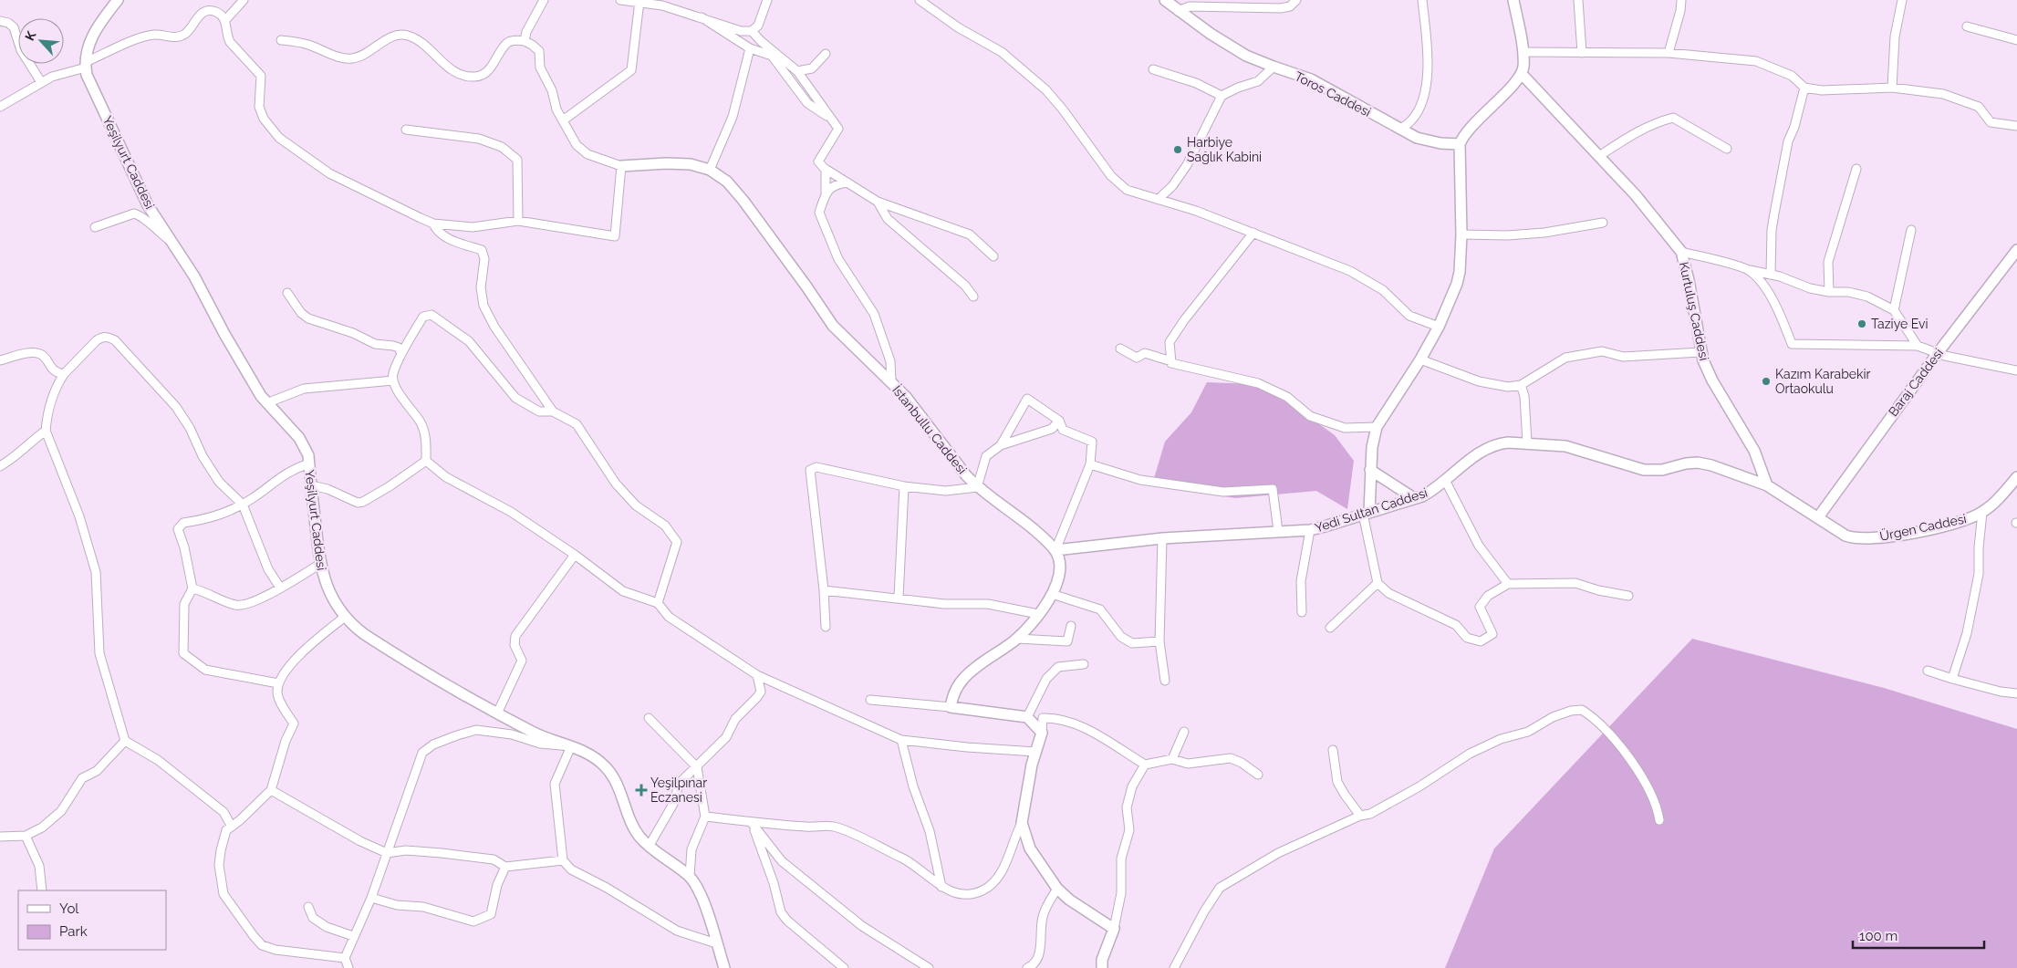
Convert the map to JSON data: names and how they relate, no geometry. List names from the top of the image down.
{
  "streets": {
    "street": [
      "Toros Caddesi",
      "Yeşilyurt Caddesi",
      "Kurtuluş Caddesi",
      "Baraj Caddesi",
      "İstanbullu Caddesi",
      "Yedi Sultan Caddesi",
      "Ürgen Caddesi"
    ]
  },
  "crossings": [
    ["Kurtuluş Caddesi", "Yedi Sultan Caddesi"],
    ["Baraj Caddesi", "Yedi Sultan Caddesi"],
    ["Baraj Caddesi", "Ürgen Caddesi"],
    ["İstanbullu Caddesi", "Yedi Sultan Caddesi"],
    ["Yedi Sultan Caddesi", "Ürgen Caddesi"]
  ],
  "places": {
    "other": ["Harbiye Sağlık Kabini", "Taziye Evi", "Kazım Karabekir Ortaokulu"],
    "health": ["Yeşilpınar Eczanesi"]
  },
  "legend": ["Yol", "Park"],
  "scale_bar": "100 m",
  "north": "top left"
}
